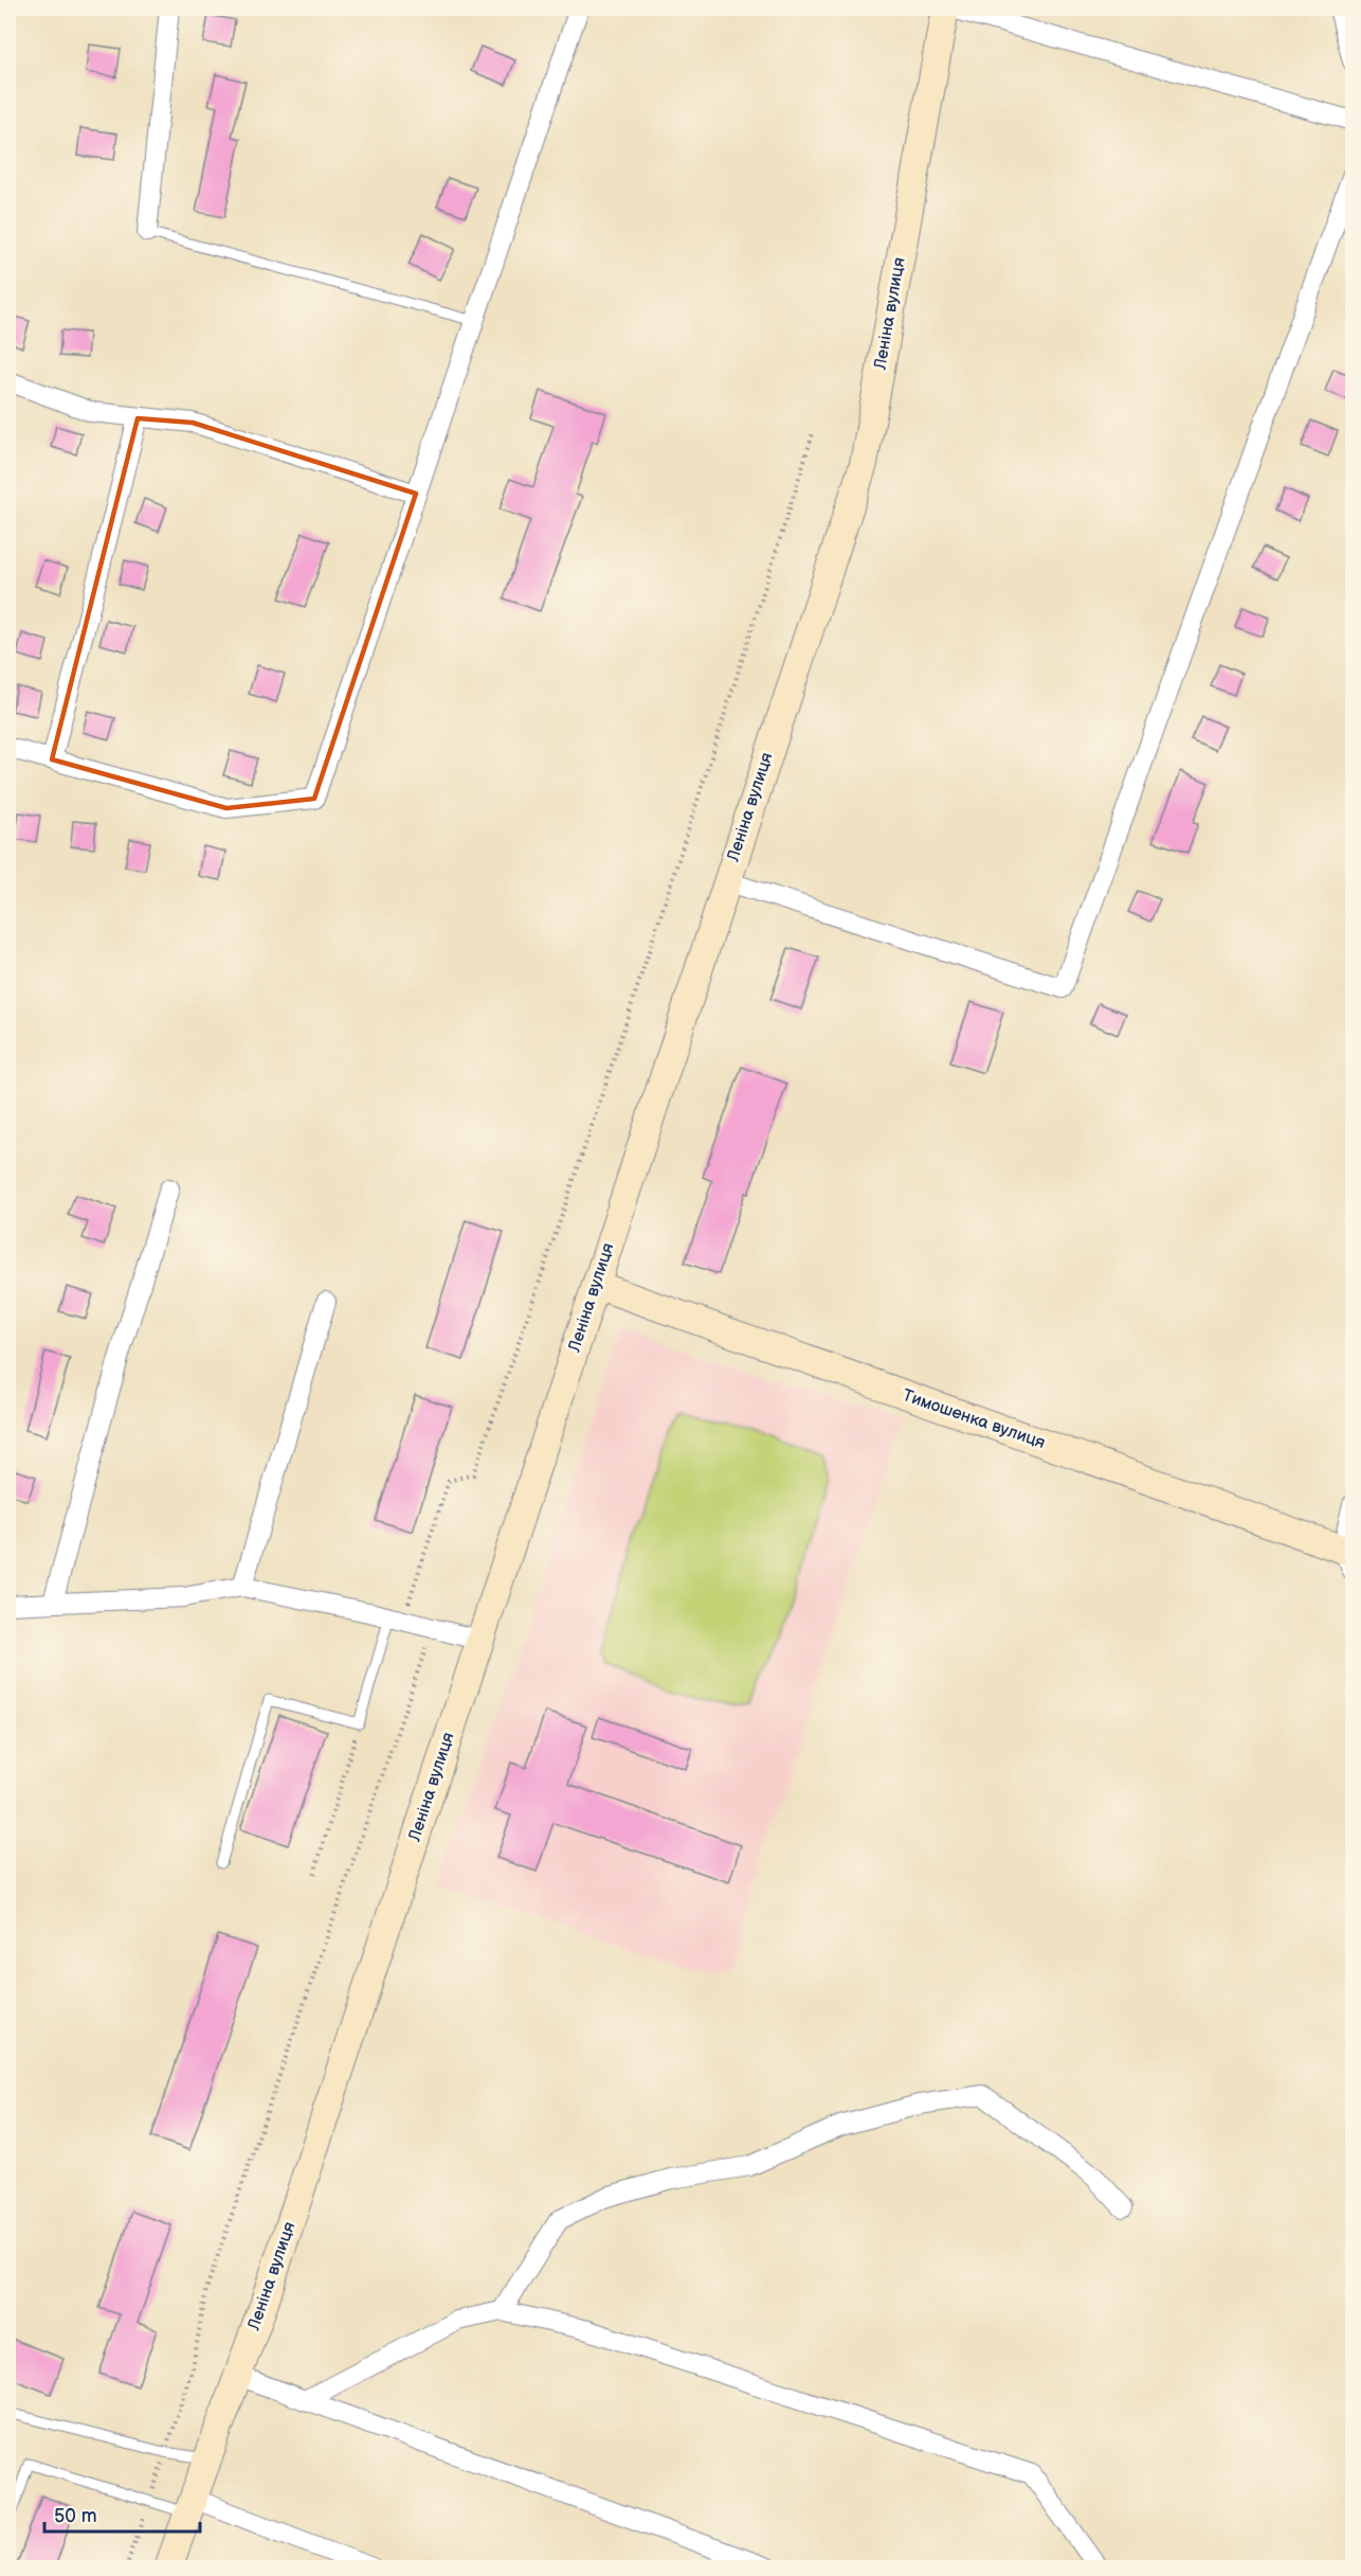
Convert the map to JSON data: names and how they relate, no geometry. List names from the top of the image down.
{
  "streets": {
    "street": ["Леніна вулиця", "Тимошенка вулиця"]
  },
  "crossings": [
    ["Леніна вулиця", "Тимошенка вулиця"]
  ],
  "scale_bar": "50 m"
}
